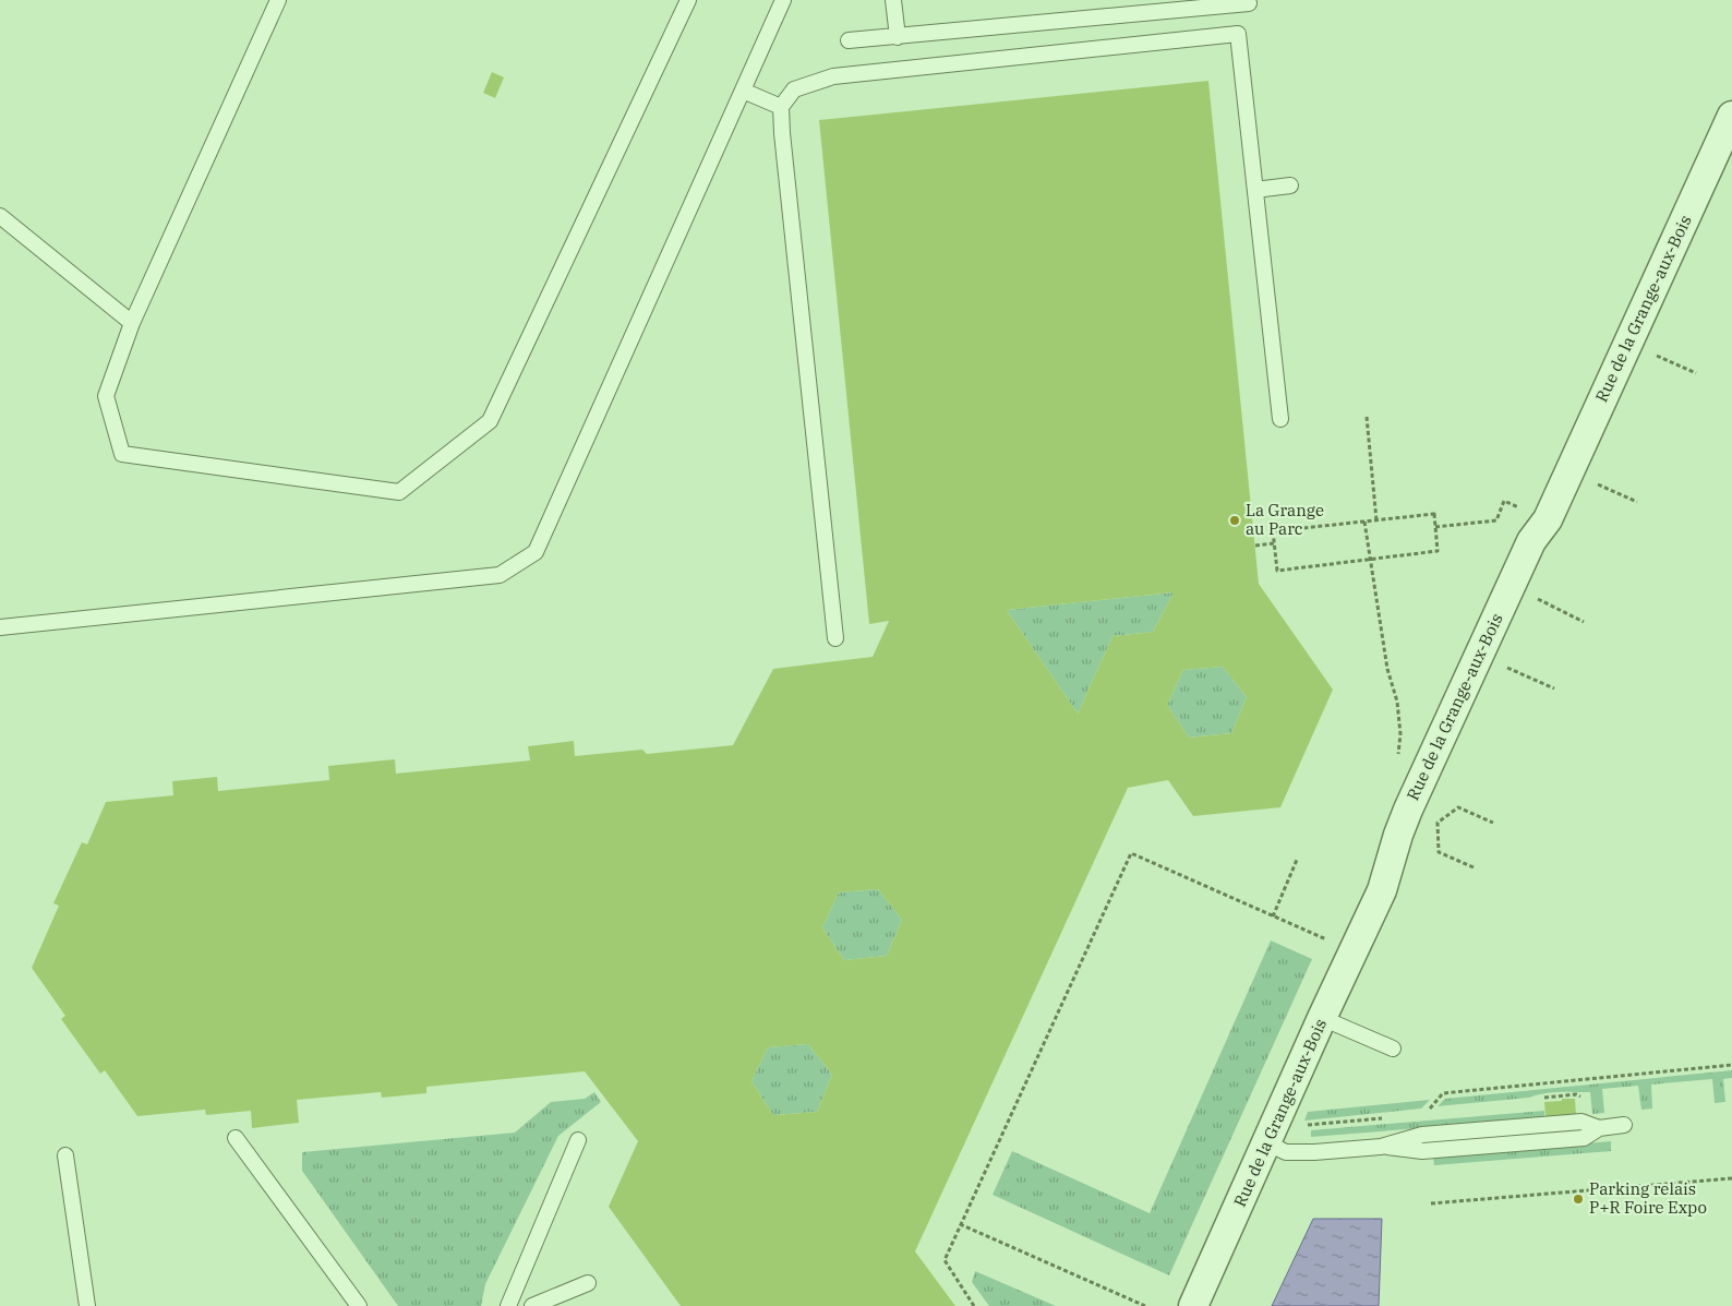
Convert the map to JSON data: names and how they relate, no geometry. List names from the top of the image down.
{
  "streets": {
    "street": ["Rue de la Grange-aux-Bois"]
  },
  "places": ["La Grange au Parc", "Parking relais P+R Foire Expo"]
}
